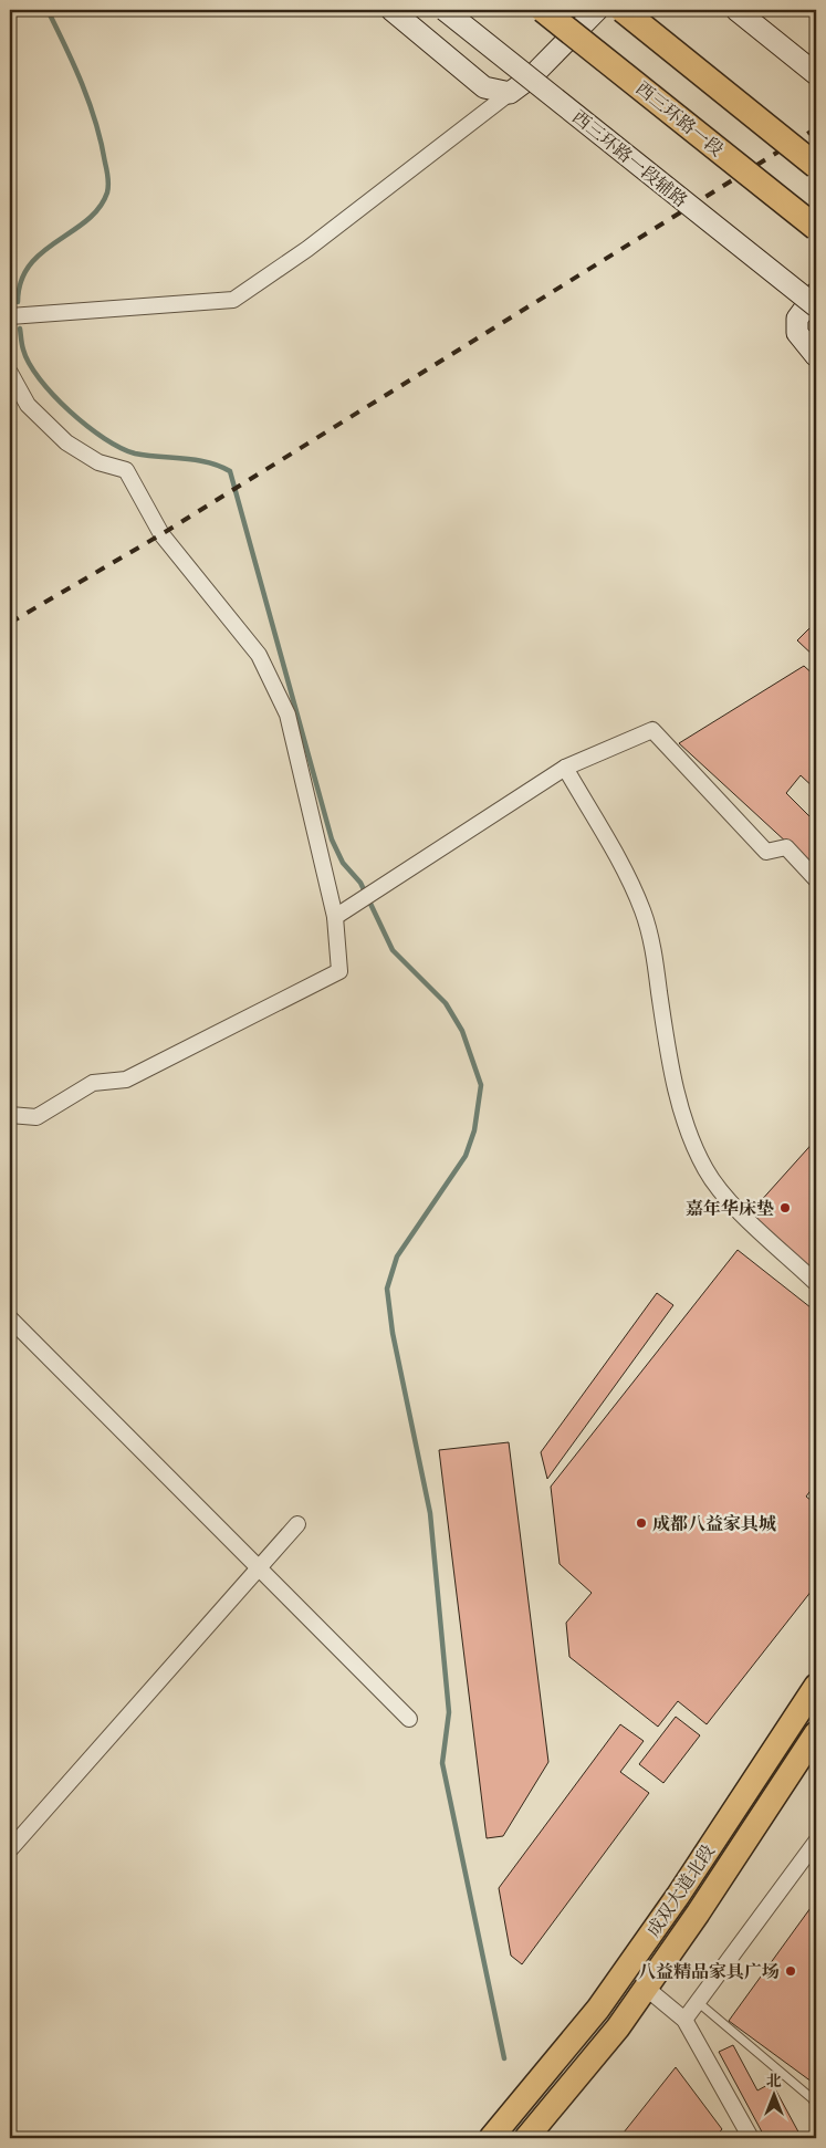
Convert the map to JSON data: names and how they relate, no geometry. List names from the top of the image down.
{
  "streets": {
    "highway": ["西三环路一段"],
    "main road": ["西三环路一段辅路", "成双大道北段"]
  },
  "places": ["嘉年华床垫", "成都八益家具城", "八益精品家具广场"],
  "north": "top"
}
